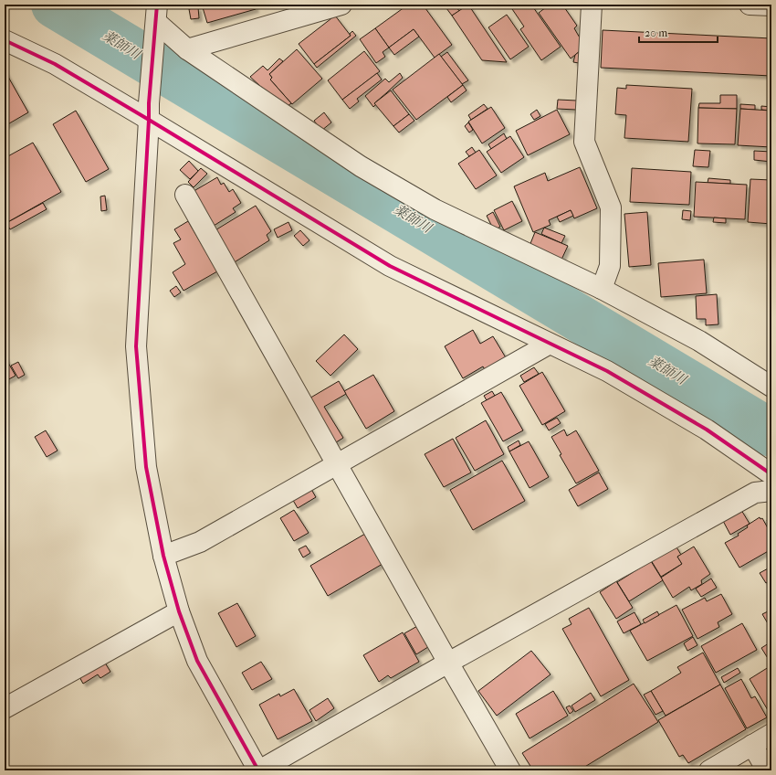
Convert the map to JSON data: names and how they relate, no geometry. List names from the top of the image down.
{
  "water": ["薬師川"],
  "scale_bar": "20 m"
}
